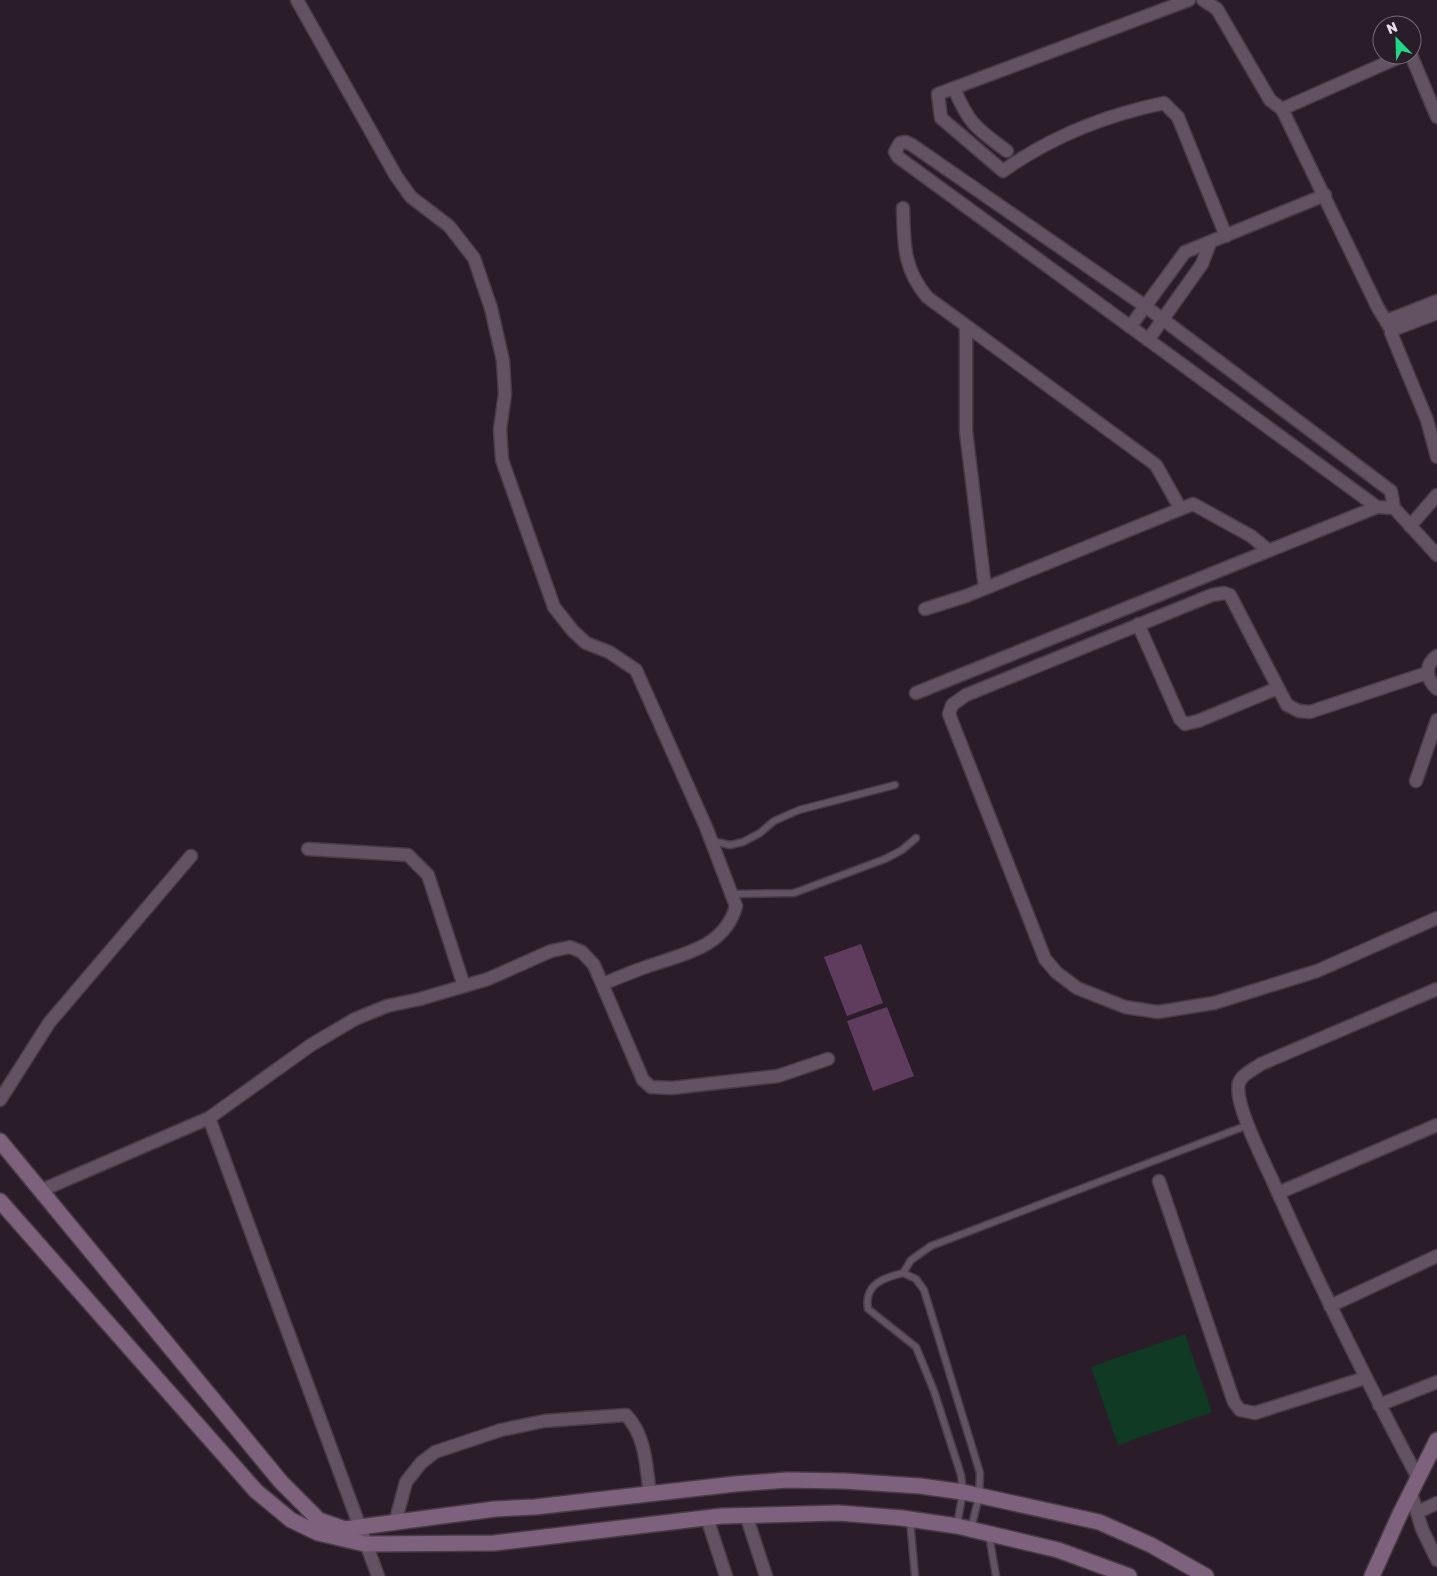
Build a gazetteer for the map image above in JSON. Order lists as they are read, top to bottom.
{
  "north": "top left"
}
